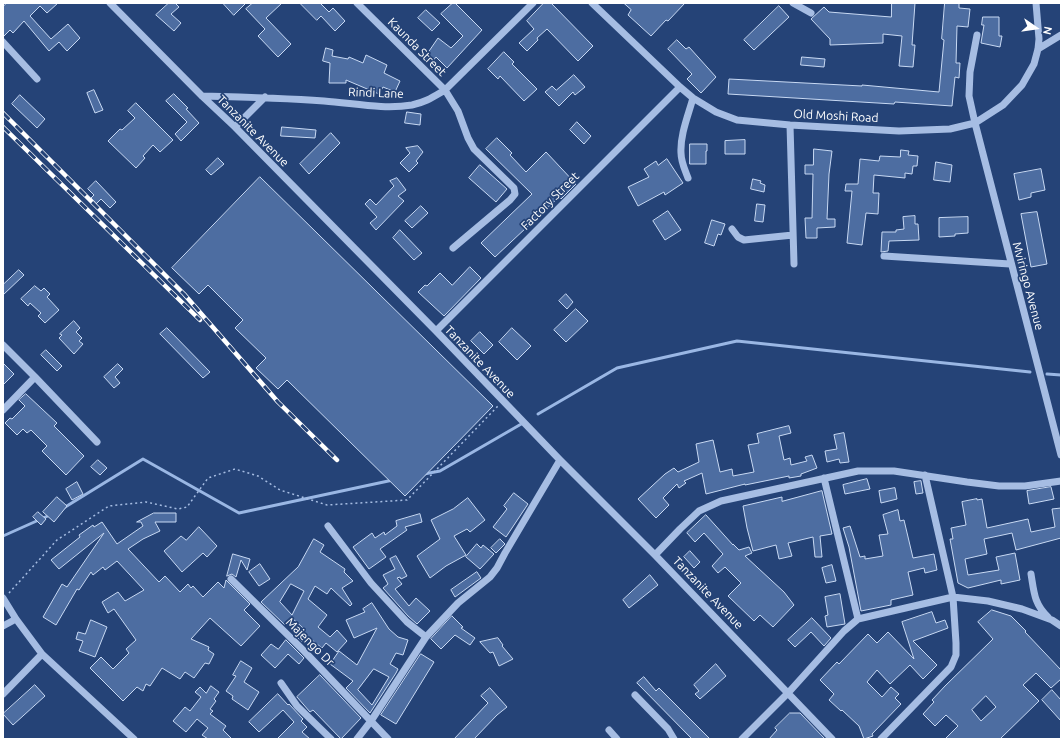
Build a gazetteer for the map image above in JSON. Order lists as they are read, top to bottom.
{
  "streets": {
    "street": [
      "Kaunda Street",
      "Rindi Lane",
      "Old Moshi Road",
      "Tanzanite Avenue",
      "Factory Street",
      "Mviringo Avenue",
      "Majengo Dr"
    ]
  },
  "crossings": [
    ["Kaunda Street", "Rindi Lane"],
    ["Rindi Lane", "Tanzanite Avenue"],
    ["Old Moshi Road", "Factory Street"],
    ["Old Moshi Road", "Mviringo Avenue"],
    ["Tanzanite Avenue", "Factory Street"]
  ],
  "north": "right"
}
